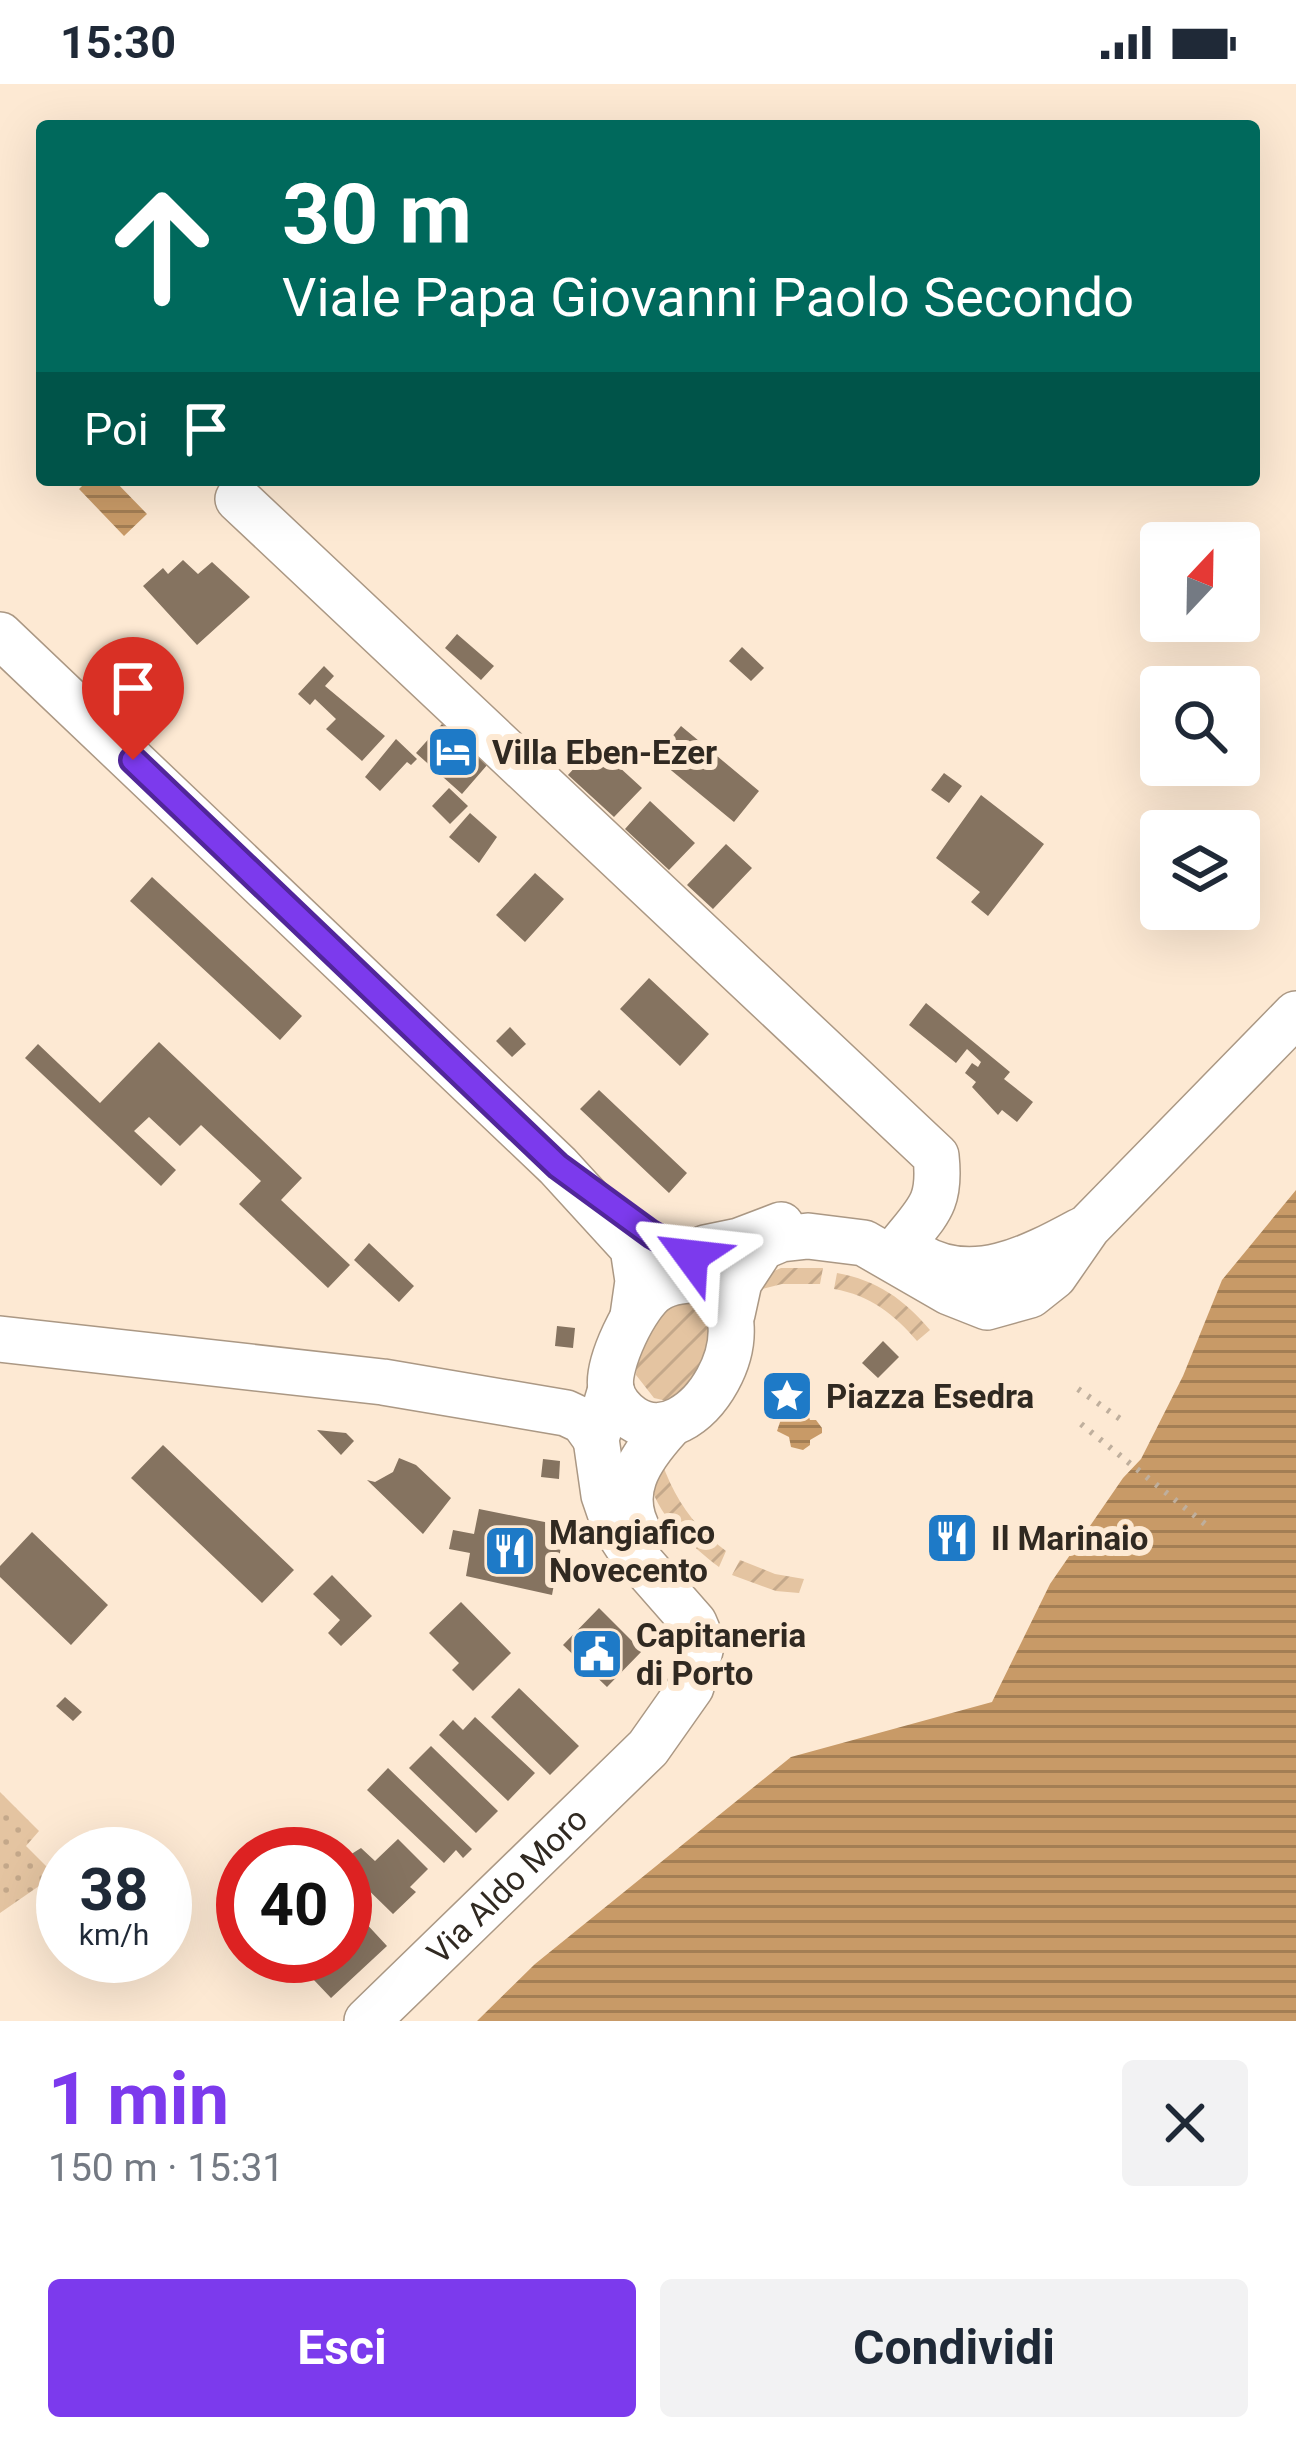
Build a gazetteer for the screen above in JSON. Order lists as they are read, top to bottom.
{
  "streets": {
    "street": ["Via Aldo Moro"]
  },
  "places": {
    "hotel": ["Villa Eben-Ezer"],
    "place": ["Piazza Esedra"],
    "restaurant": ["Il Marinaio", "Mangiafico Novecento"],
    "public building": ["Capitaneria di Porto"]
  },
  "north": "top",
  "page": {
    "status": "15:30",
    "turn": ["30 m", "Viale Papa Giovanni Paolo Secondo"],
    "then": "Poi",
    "speed": "38 km/h",
    "limit": "40",
    "heading": ["1 min", "150 m · 15:31"],
    "buttons": ["Esci", "Condividi"]
  }
}
